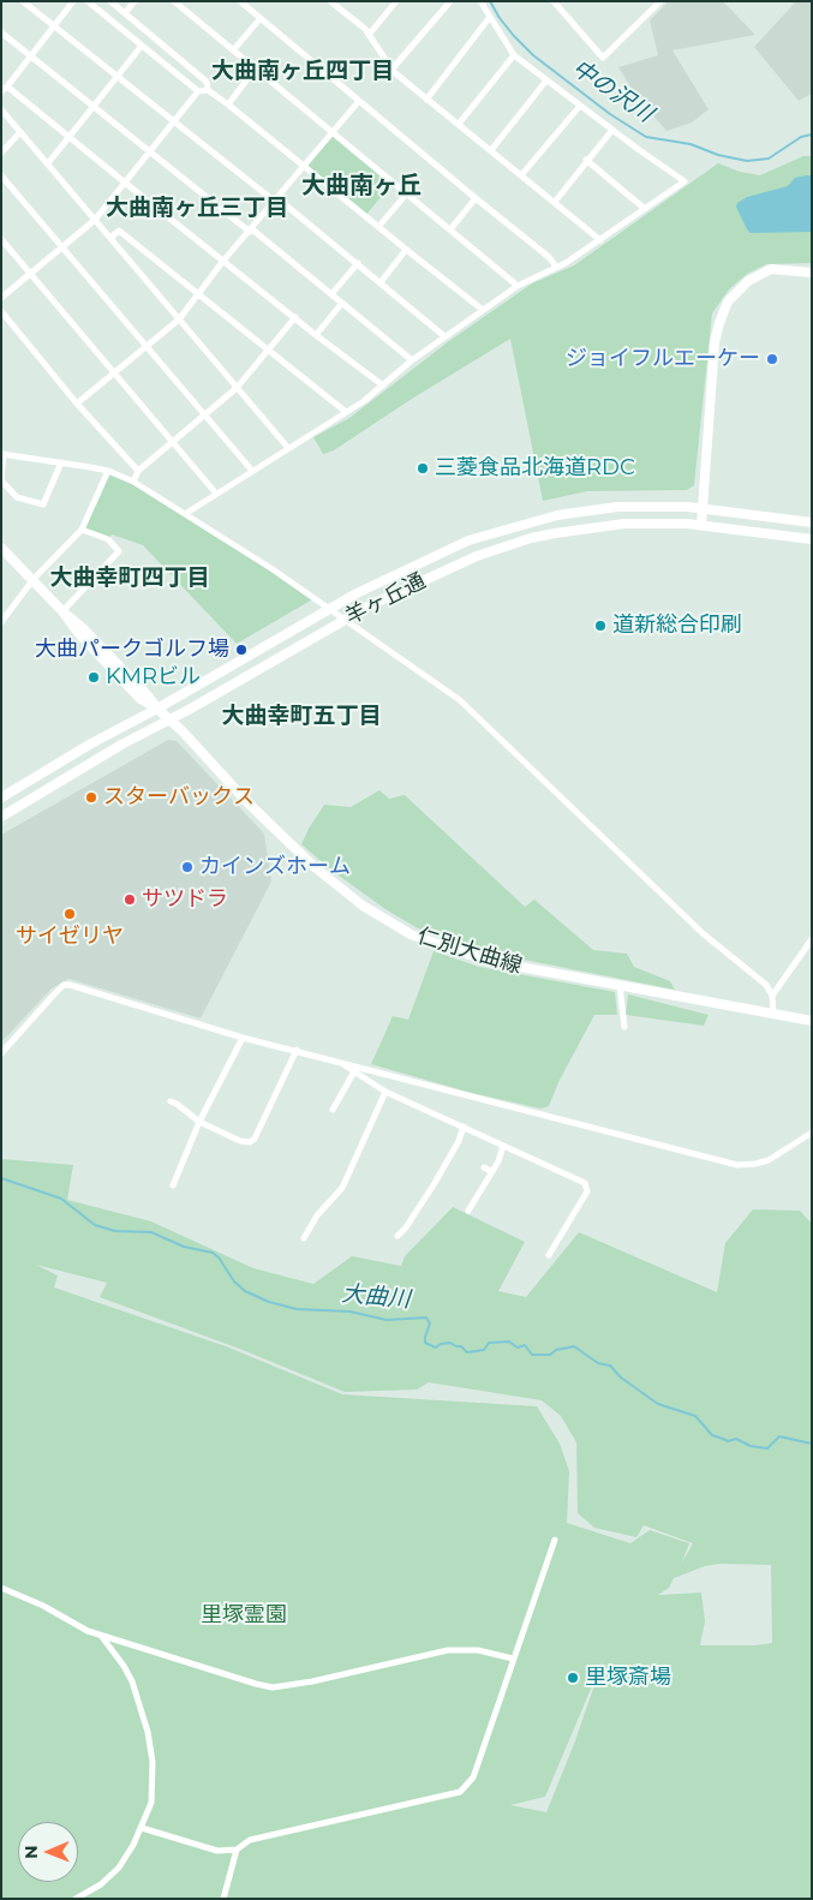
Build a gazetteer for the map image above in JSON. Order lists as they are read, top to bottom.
{
  "streets": {
    "main road": ["羊ヶ丘通", "仁別大曲線"]
  },
  "crossings": [
    ["羊ヶ丘通", "仁別大曲線"]
  ],
  "districts": [
    "大曲南ヶ丘四丁目",
    "大曲南ヶ丘",
    "大曲南ヶ丘三丁目",
    "大曲幸町四丁目",
    "大曲幸町五丁目"
  ],
  "water": ["中の沢川", "大曲川"],
  "parks": ["里塚霊園"],
  "places": [
    "ジョイフルエーケー",
    "三菱食品北海道RDC",
    "道新総合印刷",
    "大曲パークゴルフ場",
    "KMRビル",
    "スターバックス",
    "カインズホーム",
    "サツドラ",
    "サイゼリヤ",
    "里塚斎場"
  ],
  "north": "left"
}
